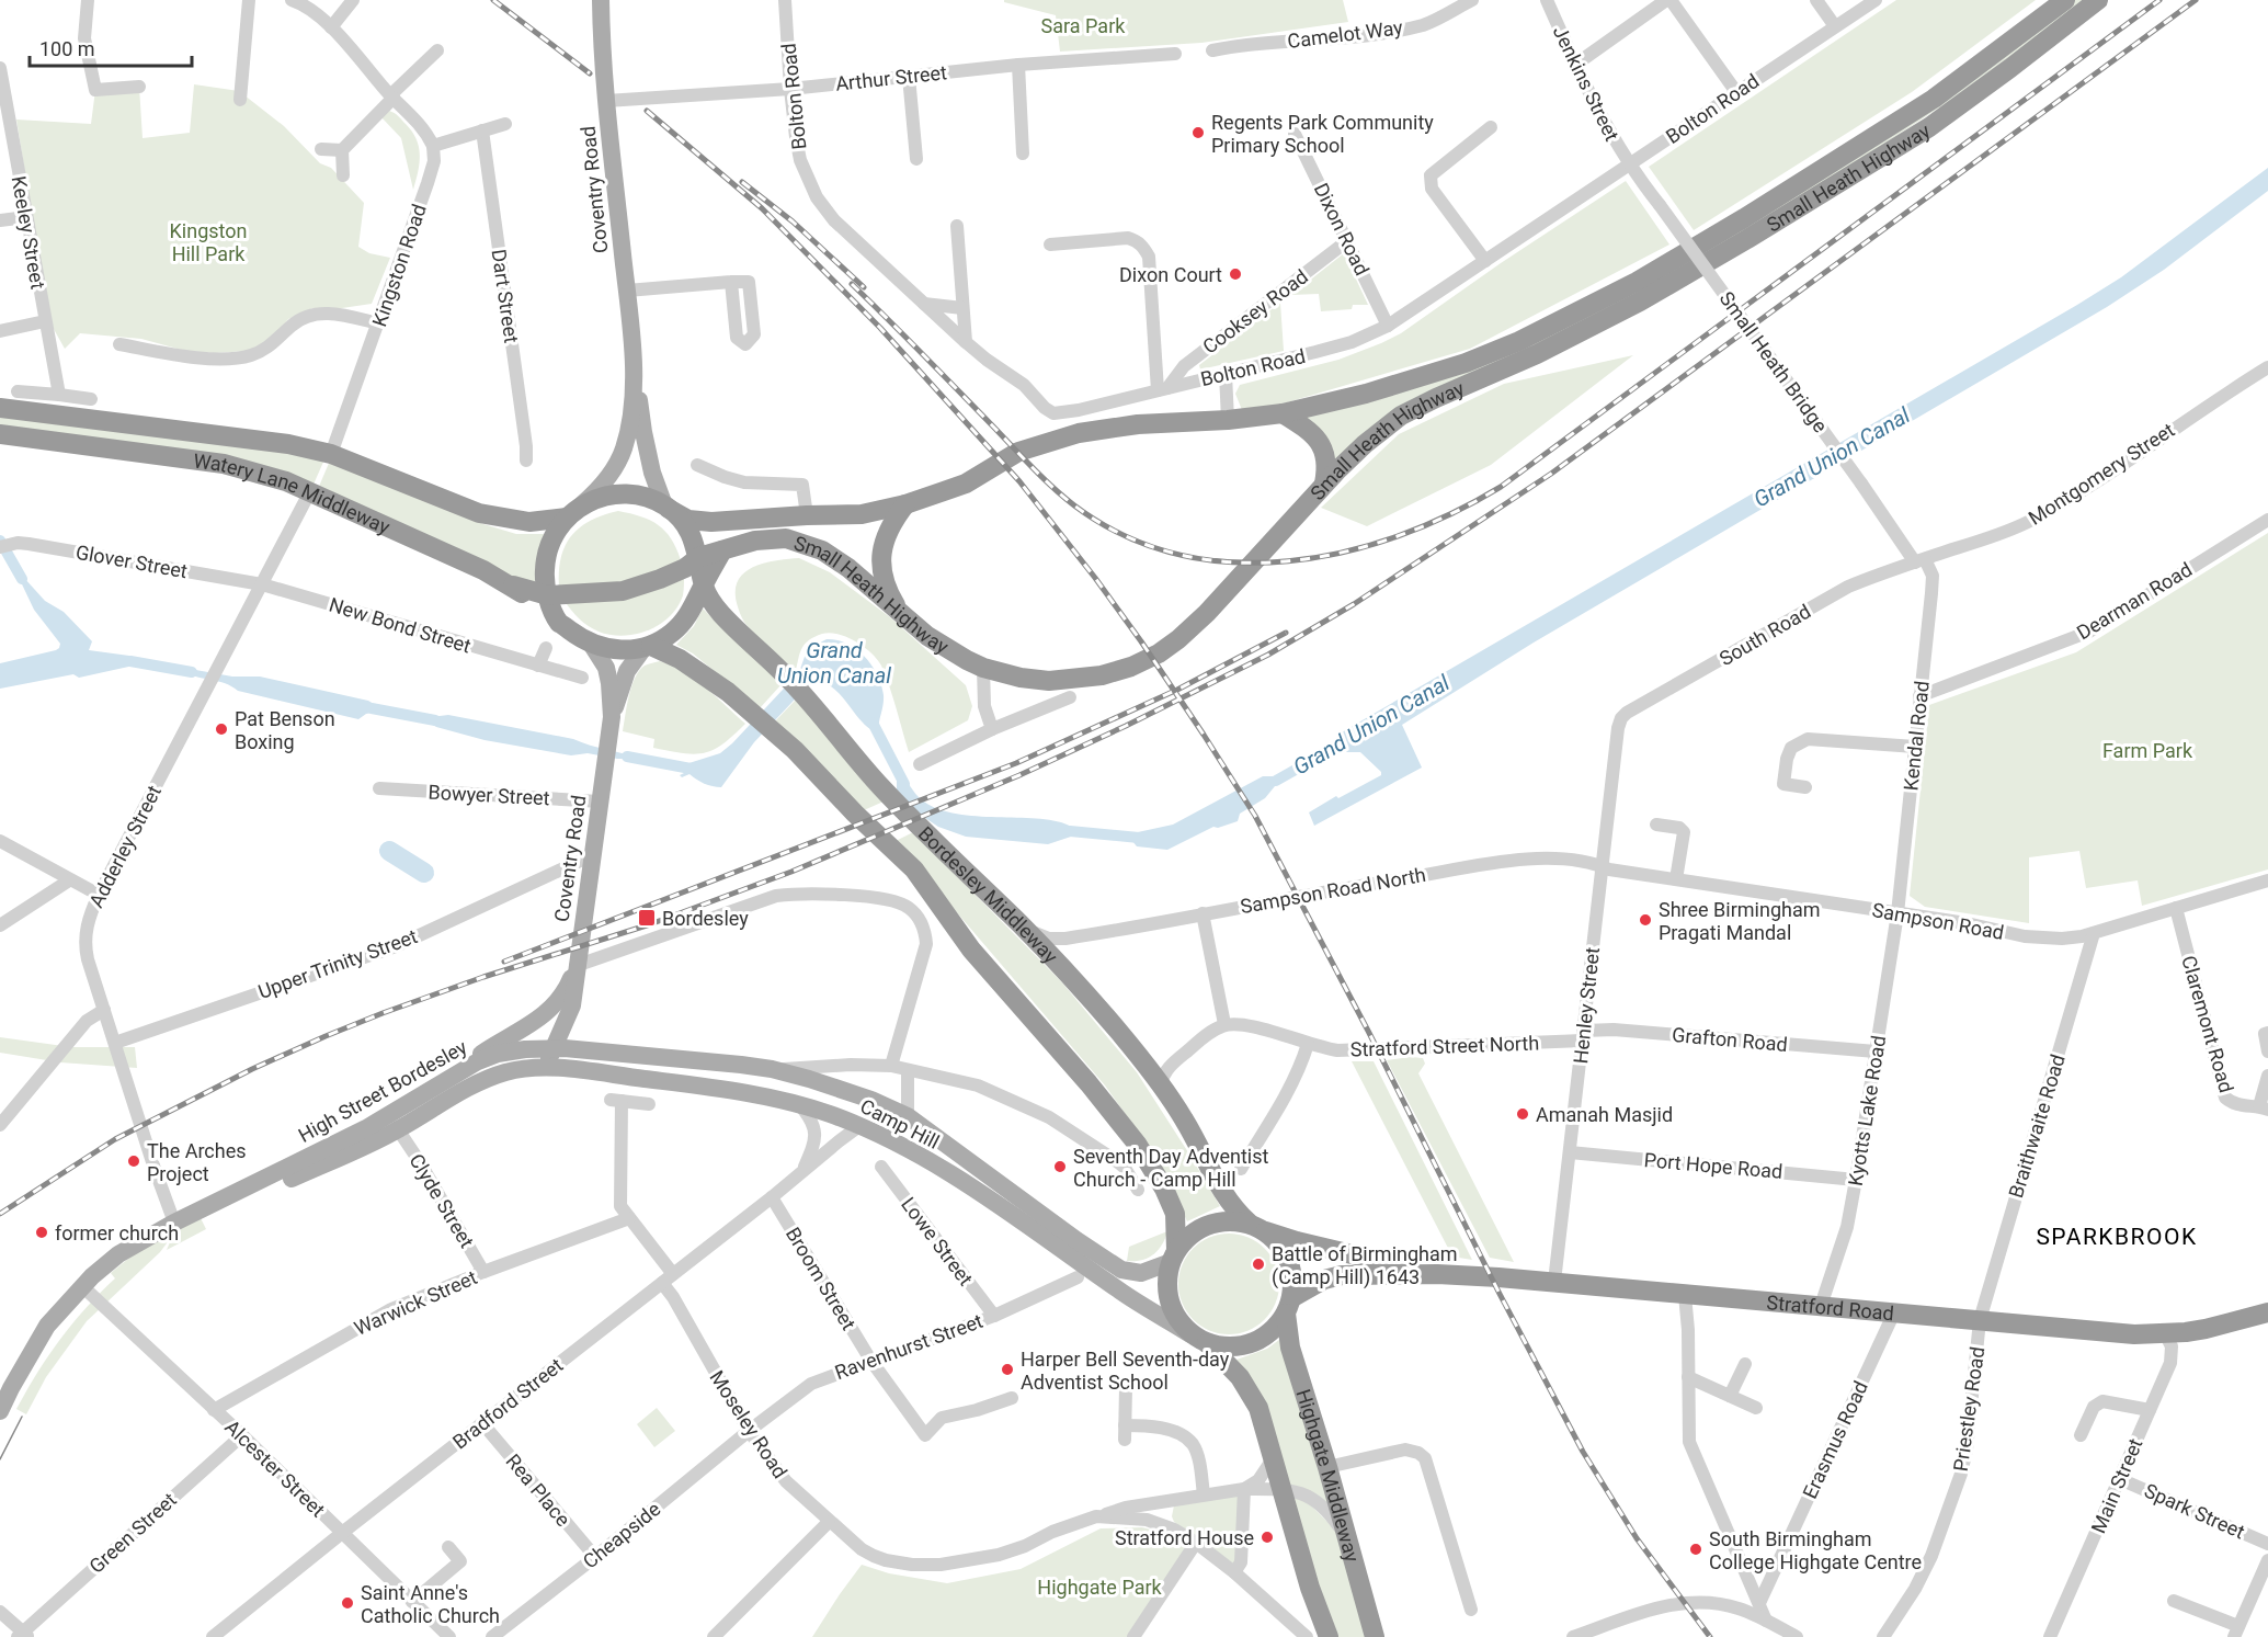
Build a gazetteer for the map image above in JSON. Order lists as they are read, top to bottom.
{
  "streets": {
    "highway": [
      "Small Heath Highway",
      "Watery Lane Middleway",
      "Bordesley Middleway",
      "Stratford Road",
      "Highgate Middleway"
    ],
    "main road": ["Coventry Road", "High Street Bordesley", "Camp Hill"],
    "street": [
      "Camelot Way",
      "Arthur Street",
      "Jenkins Street",
      "Bolton Road",
      "Dixon Road",
      "Keeley Street",
      "Kingston Road",
      "Dart Street",
      "Cooksey Road",
      "Small Heath Bridge",
      "Montgomery Street",
      "Glover Street",
      "Dearman Road",
      "New Bond Street",
      "South Road",
      "Kendal Road",
      "Bowyer Street",
      "Adderley Street",
      "Sampson Road North",
      "Sampson Road",
      "Upper Trinity Street",
      "Henley Street",
      "Claremont Road",
      "Grafton Road",
      "Stratford Street North",
      "Kyotts Lake Road",
      "Braithwaite Road",
      "Port Hope Road",
      "Clyde Street",
      "Lowe Street",
      "Broom Street",
      "Warwick Street",
      "Ravenhurst Street",
      "Bradford Street",
      "Priestley Road",
      "Moseley Road",
      "Erasmus Road",
      "Alcester Street",
      "Main Street",
      "Rea Place",
      "Spark Street",
      "Green Street",
      "Cheapside"
    ]
  },
  "crossings": [
    ["Arthur Street", "Bolton Road"],
    ["Arthur Street", "Coventry Road"],
    ["Jenkins Street", "Bolton Road"],
    ["Jenkins Street", "Small Heath Bridge"],
    ["Bolton Road", "Dixon Road"],
    ["Bolton Road", "Cooksey Road"],
    ["Bolton Road", "Small Heath Bridge"],
    ["Small Heath Highway", "Coventry Road"],
    ["Small Heath Highway", "Watery Lane Middleway"],
    ["Coventry Road", "Watery Lane Middleway"],
    ["Coventry Road", "Bowyer Street"],
    ["Coventry Road", "Bordesley Middleway"],
    ["Coventry Road", "Upper Trinity Street"],
    ["Coventry Road", "High Street Bordesley"],
    ["Coventry Road", "Camp Hill"],
    ["Dixon Road", "Cooksey Road"],
    ["Kingston Road", "Watery Lane Middleway"],
    ["Small Heath Bridge", "Montgomery Street"],
    ["Small Heath Bridge", "South Road"],
    ["Small Heath Bridge", "Kendal Road"],
    ["Montgomery Street", "South Road"],
    ["Montgomery Street", "Kendal Road"],
    ["Watery Lane Middleway", "Adderley Street"],
    ["Glover Street", "New Bond Street"],
    ["Glover Street", "Adderley Street"],
    ["Dearman Road", "Kendal Road"],
    ["New Bond Street", "Adderley Street"],
    ["South Road", "Kendal Road"],
    ["South Road", "Henley Street"],
    ["Kendal Road", "Sampson Road"],
    ["Kendal Road", "Kyotts Lake Road"],
    ["Adderley Street", "Upper Trinity Street"],
    ["Adderley Street", "High Street Bordesley"],
    ["Sampson Road North", "Bordesley Middleway"],
    ["Sampson Road North", "Sampson Road"],
    ["Sampson Road North", "Henley Street"],
    ["Bordesley Middleway", "Camp Hill"],
    ["Bordesley Middleway", "Stratford Road"],
    ["Bordesley Middleway", "Highgate Middleway"],
    ["Sampson Road", "Henley Street"],
    ["Sampson Road", "Claremont Road"],
    ["Sampson Road", "Kyotts Lake Road"],
    ["Sampson Road", "Braithwaite Road"],
    ["Henley Street", "Grafton Road"],
    ["Henley Street", "Stratford Street North"],
    ["Henley Street", "Port Hope Road"],
    ["Henley Street", "Stratford Road"],
    ["Grafton Road", "Stratford Street North"],
    ["Grafton Road", "Kyotts Lake Road"],
    ["High Street Bordesley", "Camp Hill"],
    ["High Street Bordesley", "Clyde Street"],
    ["High Street Bordesley", "Alcester Street"],
    ["Kyotts Lake Road", "Port Hope Road"],
    ["Kyotts Lake Road", "Stratford Road"],
    ["Camp Hill", "Stratford Road"],
    ["Camp Hill", "Bradford Street"],
    ["Camp Hill", "Highgate Middleway"],
    ["Braithwaite Road", "Stratford Road"],
    ["Braithwaite Road", "Priestley Road"],
    ["Clyde Street", "Warwick Street"],
    ["Lowe Street", "Ravenhurst Street"],
    ["Broom Street", "Ravenhurst Street"],
    ["Broom Street", "Bradford Street"],
    ["Warwick Street", "Moseley Road"],
    ["Warwick Street", "Alcester Street"],
    ["Stratford Road", "Priestley Road"],
    ["Stratford Road", "Erasmus Road"],
    ["Stratford Road", "Highgate Middleway"],
    ["Stratford Road", "Main Street"],
    ["Ravenhurst Street", "Moseley Road"],
    ["Ravenhurst Street", "Cheapside"],
    ["Bradford Street", "Moseley Road"],
    ["Bradford Street", "Alcester Street"],
    ["Bradford Street", "Rea Place"],
    ["Moseley Road", "Cheapside"],
    ["Alcester Street", "Green Street"],
    ["Main Street", "Spark Street"],
    ["Rea Place", "Cheapside"]
  ],
  "districts": ["SPARKBROOK"],
  "water": ["Grand Union Canal"],
  "parks": [
    "Sara Park",
    "Kingston Hill Park",
    "Farm Park",
    "Highgate Park"
  ],
  "places": {
    "other": [
      "Regents Park Community Primary School",
      "Dixon Court",
      "Pat Benson Boxing",
      "Shree Birmingham Pragati Mandal",
      "Amanah Masjid",
      "The Arches Project",
      "Seventh Day Adventist Church - Camp Hill",
      "former church",
      "Battle of Birmingham (Camp Hill) 1643",
      "Harper Bell Seventh-day Adventist School",
      "Stratford House",
      "South Birmingham College Highgate Centre",
      "Saint Anne's Catholic Church"
    ],
    "transit": ["Bordesley"]
  },
  "scale_bar": "100 m"
}
